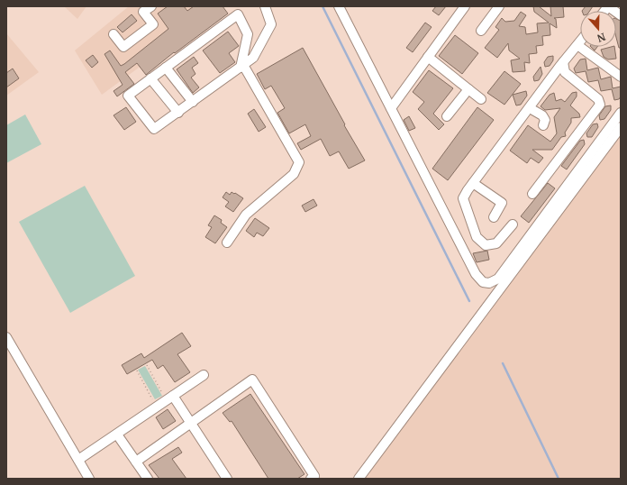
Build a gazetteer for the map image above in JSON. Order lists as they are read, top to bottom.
{
  "north": "bottom"
}
